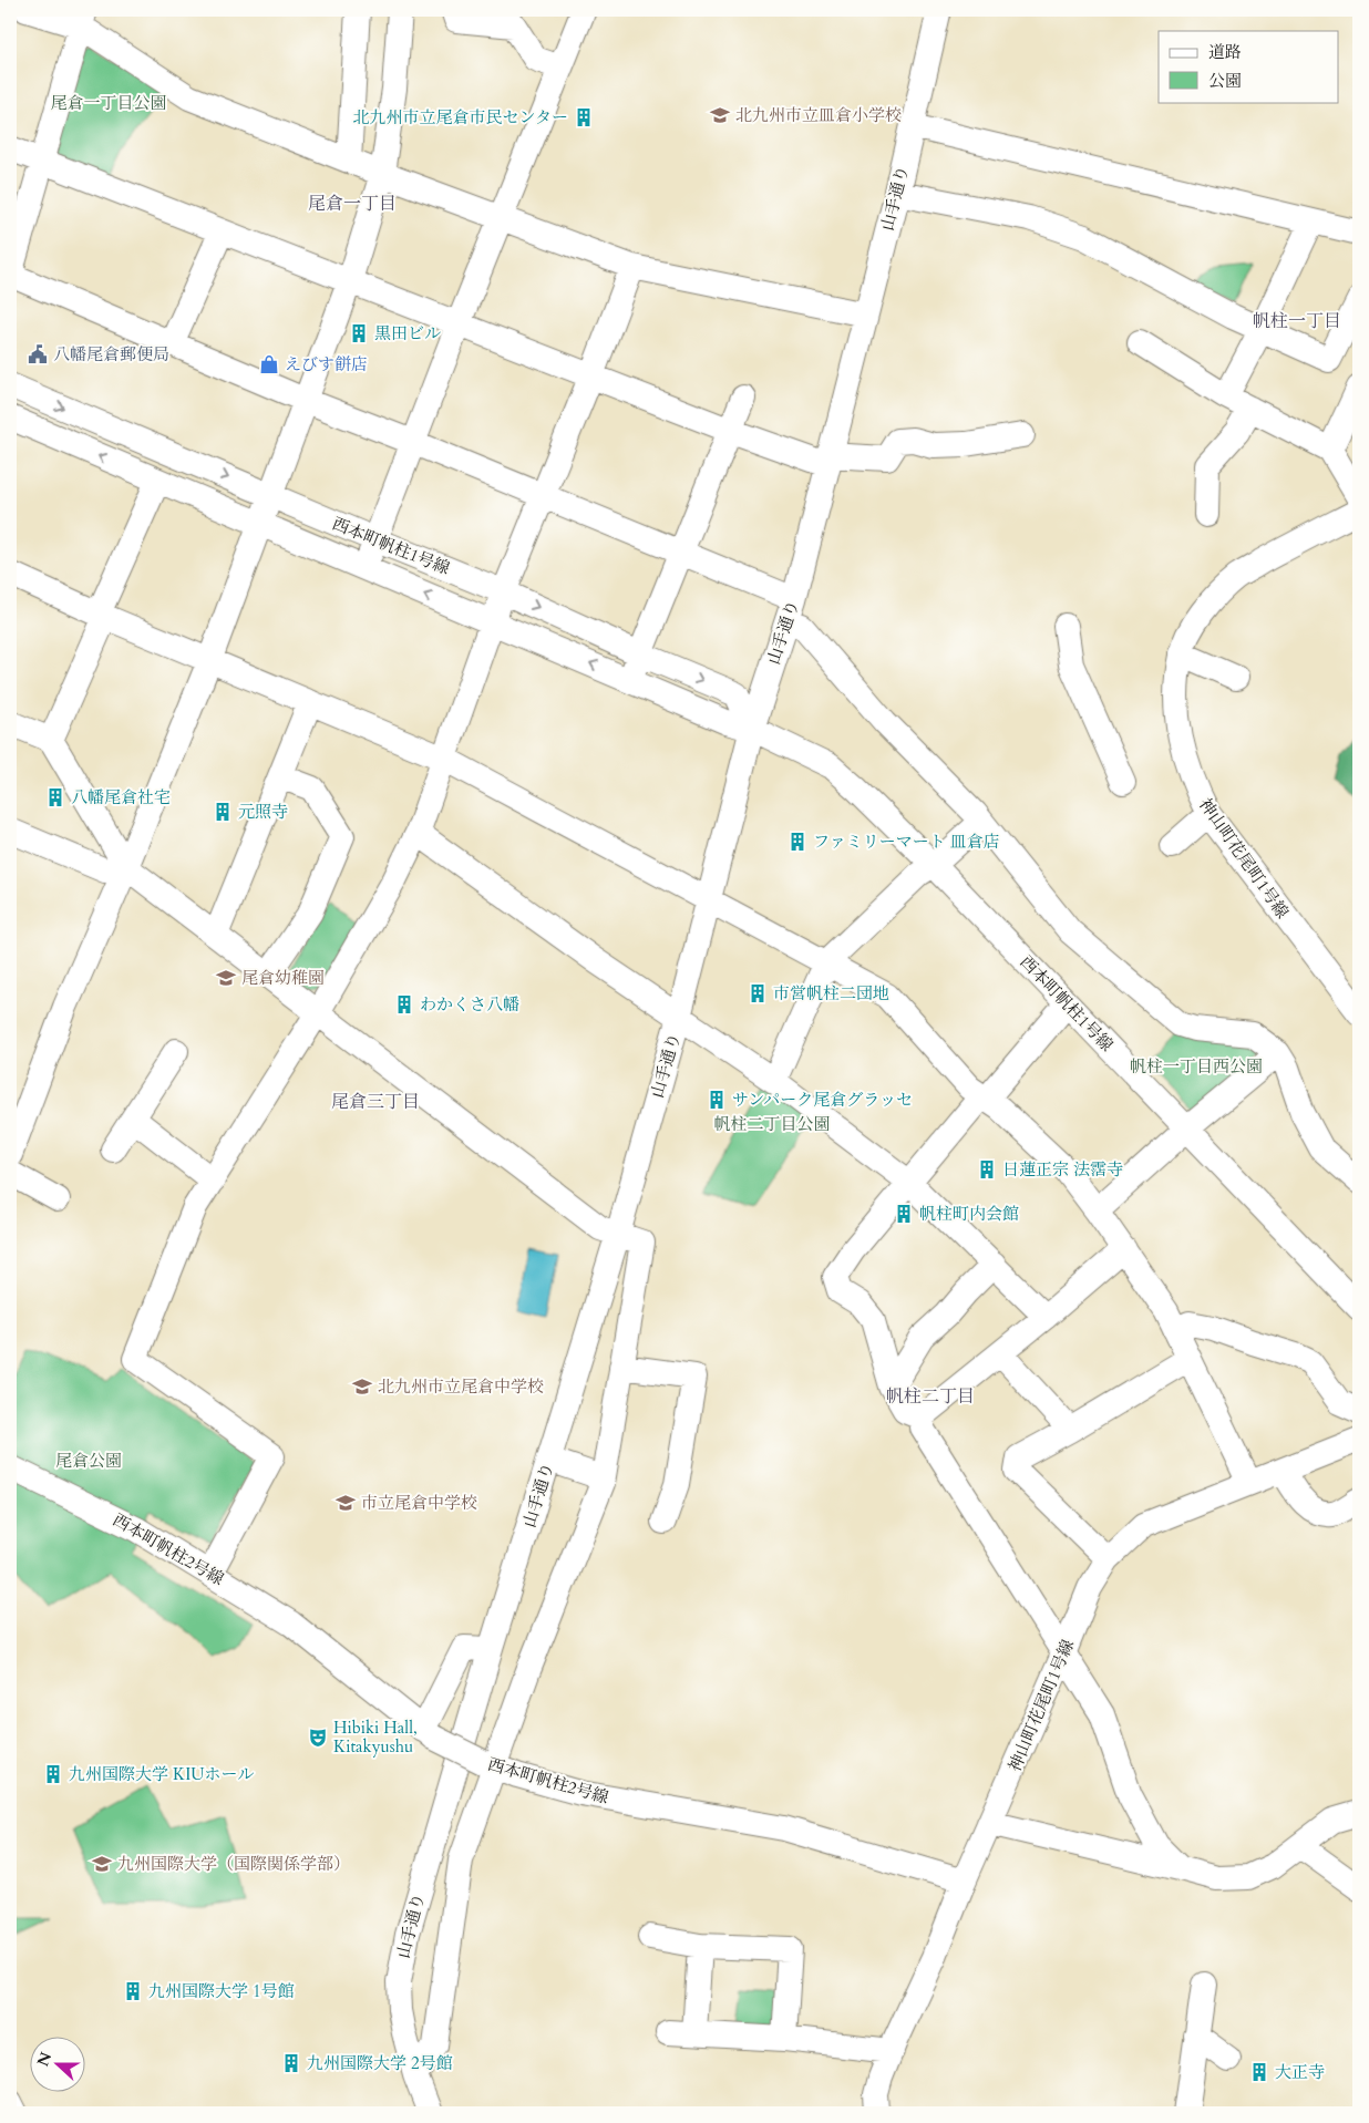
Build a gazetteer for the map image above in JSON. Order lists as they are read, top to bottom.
{
  "streets": {
    "street": [
      "山手通り",
      "西本町帆柱1号線",
      "神山町花尾町1号線",
      "西本町帆柱2号線"
    ]
  },
  "crossings": [
    ["山手通り", "西本町帆柱1号線"],
    ["神山町花尾町1号線", "西本町帆柱2号線"]
  ],
  "districts": [
    "尾倉一丁目",
    "帆柱一丁目",
    "尾倉三丁目",
    "帆柱二丁目"
  ],
  "parks": [
    "尾倉一丁目公園",
    "帆柱一丁目西公園",
    "帆柱二丁目公園",
    "尾倉公園"
  ],
  "places": {
    "school or university": [
      "北九州市立皿倉小学校",
      "尾倉幼稚園",
      "北九州市立尾倉中学校",
      "市立尾倉中学校",
      "九州国際大学（国際関係学部）"
    ],
    "building": [
      "北九州市立尾倉市民センター",
      "黒田ビル",
      "八幡尾倉社宅",
      "元照寺",
      "ファミリーマート 皿倉店",
      "市営帆柱二団地",
      "わかくさ八幡",
      "サンパーク尾倉グラッセ",
      "日蓮正宗 法霑寺",
      "帆柱町内会館",
      "九州国際大学 KIUホール",
      "九州国際大学 1号館",
      "九州国際大学 2号館",
      "大正寺"
    ],
    "public building": ["八幡尾倉郵便局"],
    "shop": ["えびす餅店"],
    "theatre": ["Hibiki Hall, Kitakyushu"]
  },
  "legend": ["道路", "公園"],
  "north": "left"
}
